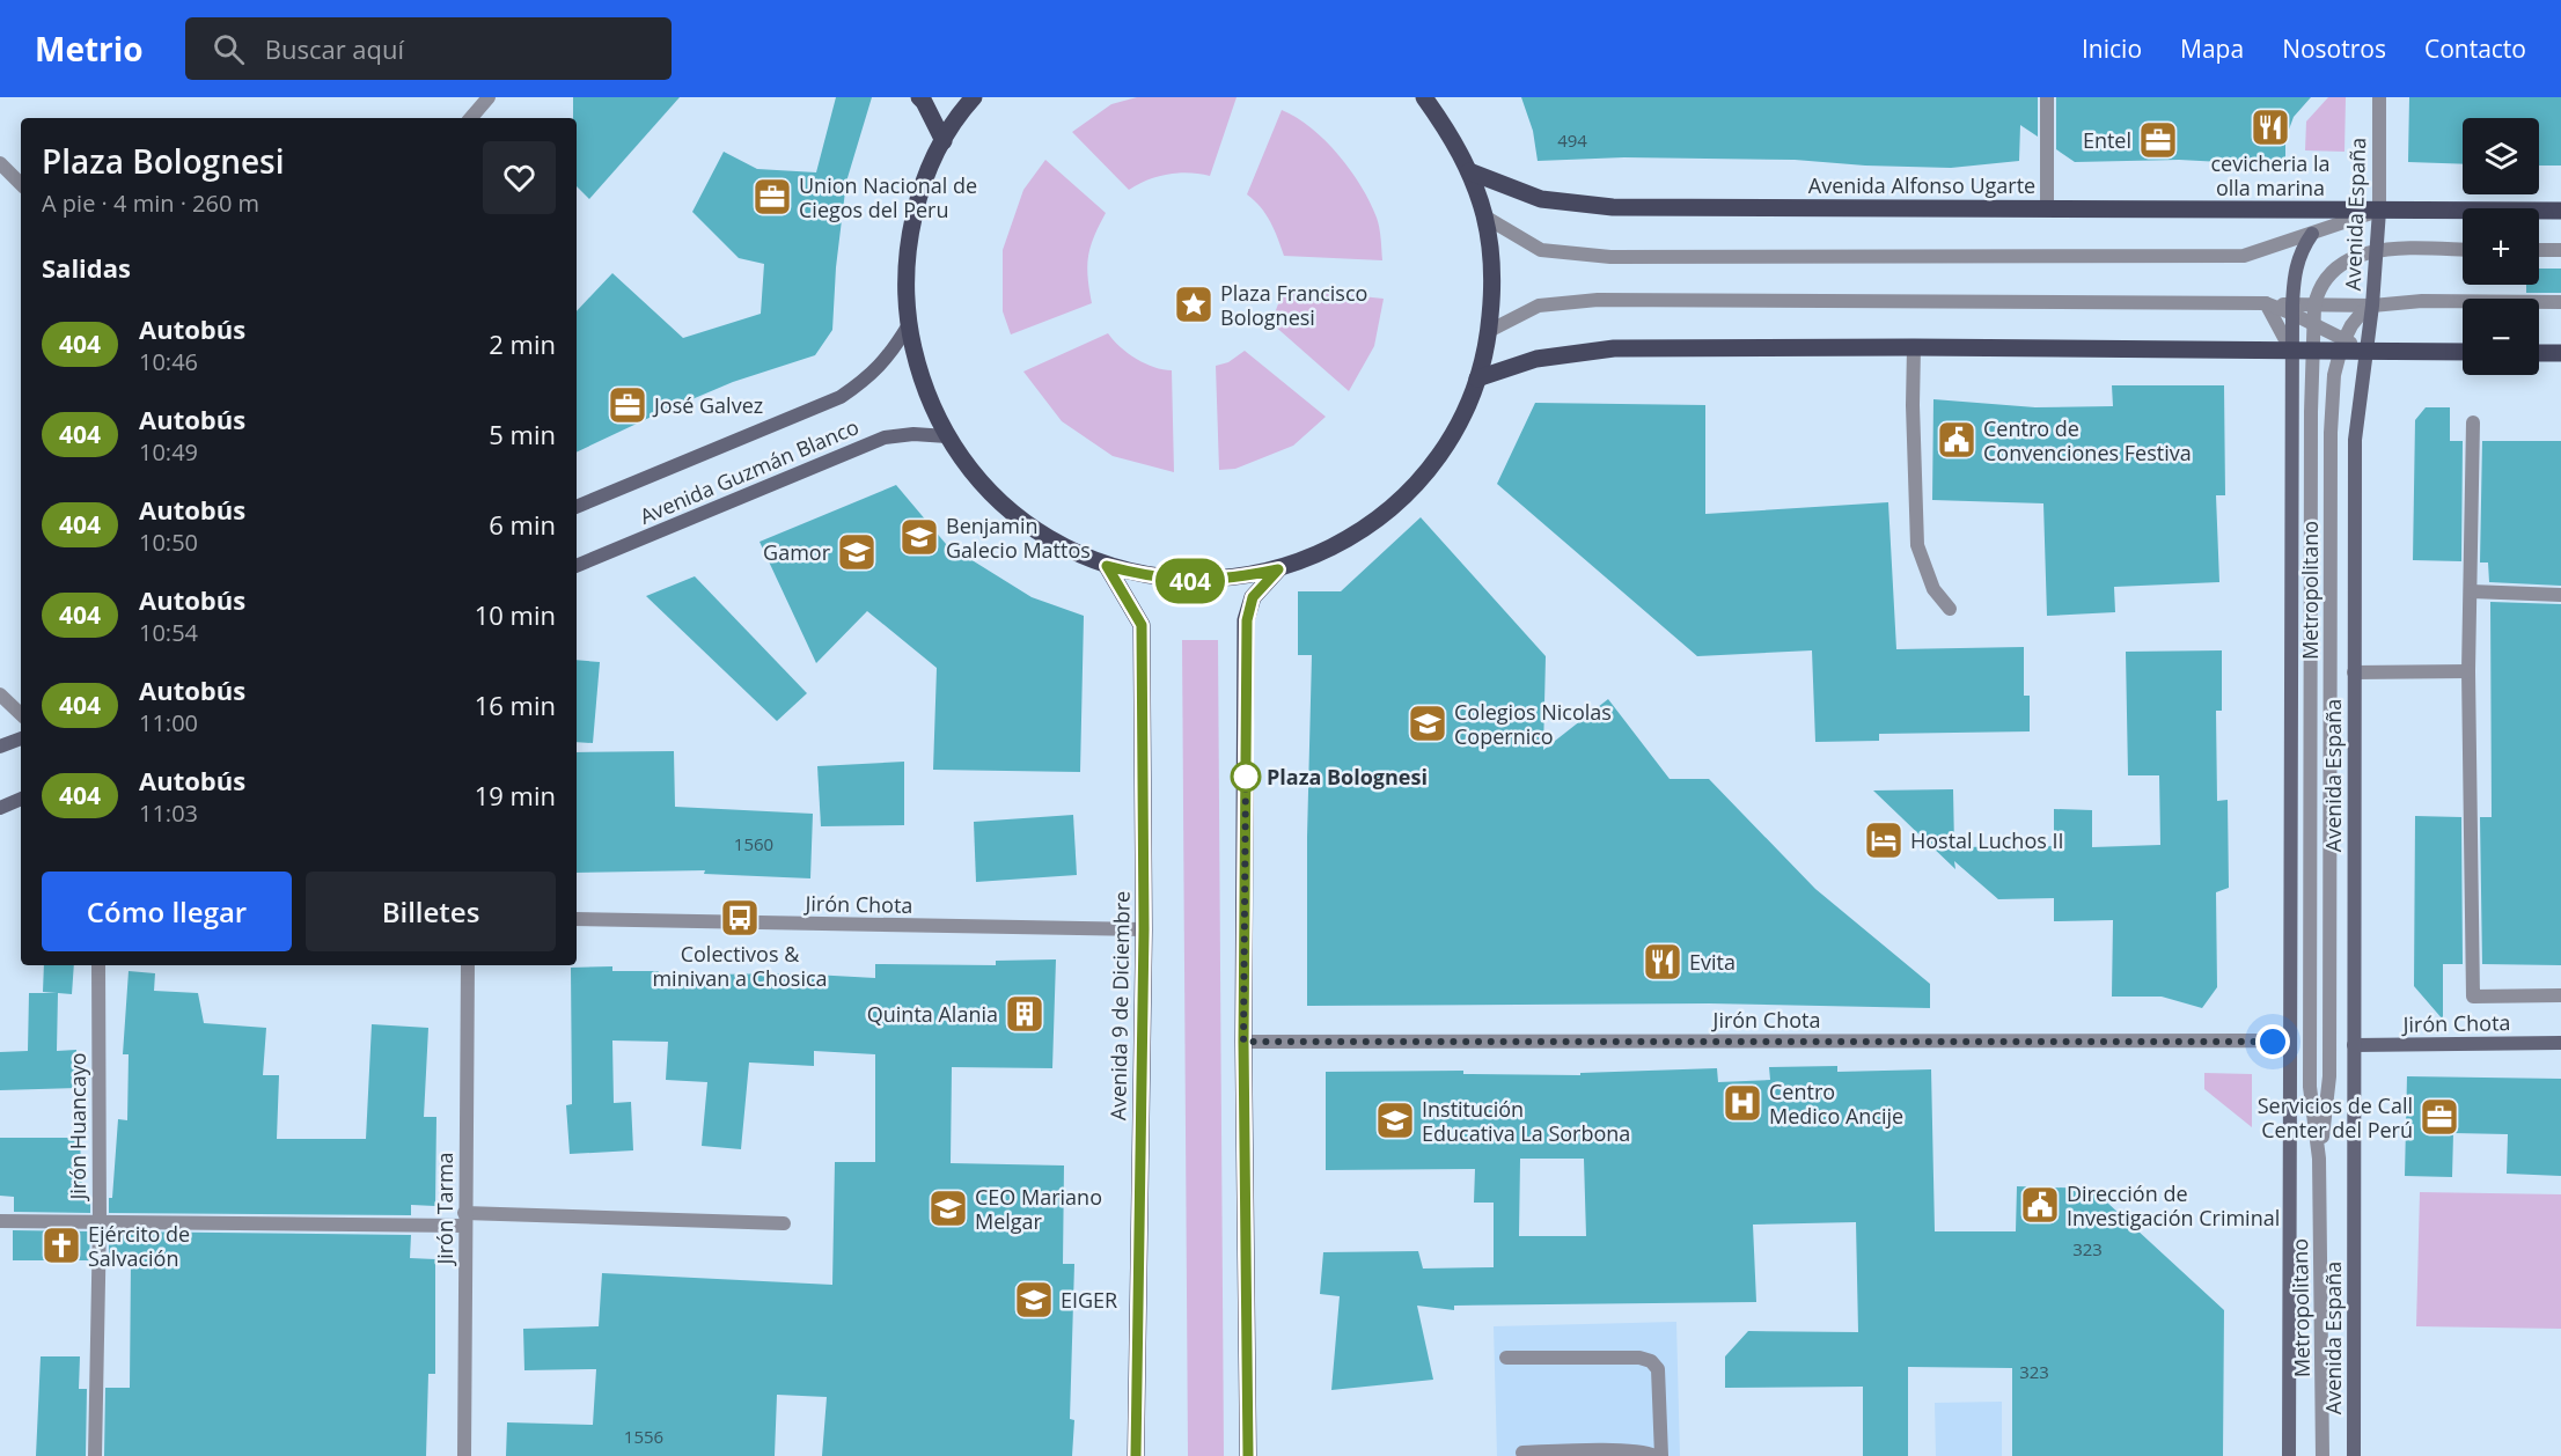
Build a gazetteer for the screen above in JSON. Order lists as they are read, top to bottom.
{
  "streets": {
    "main road": ["Avenida Alfonso Ugarte", "Avenida 9 de Diciembre"],
    "street": [
      "Avenida España",
      "Avenida Guzmán Blanco",
      "Metropolitano",
      "Jirón Chota",
      "Jirón Huancayo",
      "Jirón Tarma"
    ]
  },
  "crossings": [
    ["Avenida Alfonso Ugarte", "Avenida España"],
    ["Avenida España", "Metropolitano"],
    ["Avenida España", "Jirón Chota"],
    ["Jirón Chota", "Avenida 9 de Diciembre"]
  ],
  "places": {
    "restaurant": ["cevicheria la olla marina", "Evita"],
    "office": [
      "Entel",
      "Union Nacional de Ciegos del Peru",
      "José Galvez",
      "Servicios de Call Center del Perú"
    ],
    "place": ["Plaza Francisco Bolognesi"],
    "public building": ["Centro de Convenciones Festiva", "Dirección de Investigación Criminal"],
    "school or university": [
      "Benjamin Galecio Mattos",
      "Gamor",
      "Colegios Nicolas Copernico",
      "Institución Educativa La Sorbona",
      "CEO Mariano Melgar",
      "EIGER"
    ],
    "other": ["Plaza Bolognesi"],
    "hotel": ["Hostal Luchos II"],
    "bus stop": ["Colectivos & minivan a Chosica"],
    "building": ["Quinta Alania"],
    "hospital": ["Centro Medico Ancije"],
    "church": ["Ejército de Salvación"]
  },
  "lines": ["bus line 404"],
  "house_numbers": [
    "494",
    "1560",
    "323",
    "323",
    "1556"
  ],
  "page": {
    "header": "Metrio",
    "search": "Buscar aquí",
    "nav": [
      "Inicio",
      "Mapa",
      "Nosotros",
      "Contacto"
    ],
    "on_map": "404",
    "map_buttons": ["+", "−"],
    "heading": [
      ["Plaza Bolognesi", "A pie · 4 min · 260 m"],
      "Salidas"
    ],
    "list": [
      {
        "mark": "404",
        "name": "Autobús",
        "note": "10:46",
        "value": "2 min"
      },
      {
        "mark": "404",
        "name": "Autobús",
        "note": "10:49",
        "value": "5 min"
      },
      {
        "mark": "404",
        "name": "Autobús",
        "note": "10:50",
        "value": "6 min"
      },
      {
        "mark": "404",
        "name": "Autobús",
        "note": "10:54",
        "value": "10 min"
      },
      {
        "mark": "404",
        "name": "Autobús",
        "note": "11:00",
        "value": "16 min"
      },
      {
        "mark": "404",
        "name": "Autobús",
        "note": "11:03",
        "value": "19 min"
      }
    ],
    "buttons": ["Cómo llegar", "Billetes"]
  }
}
